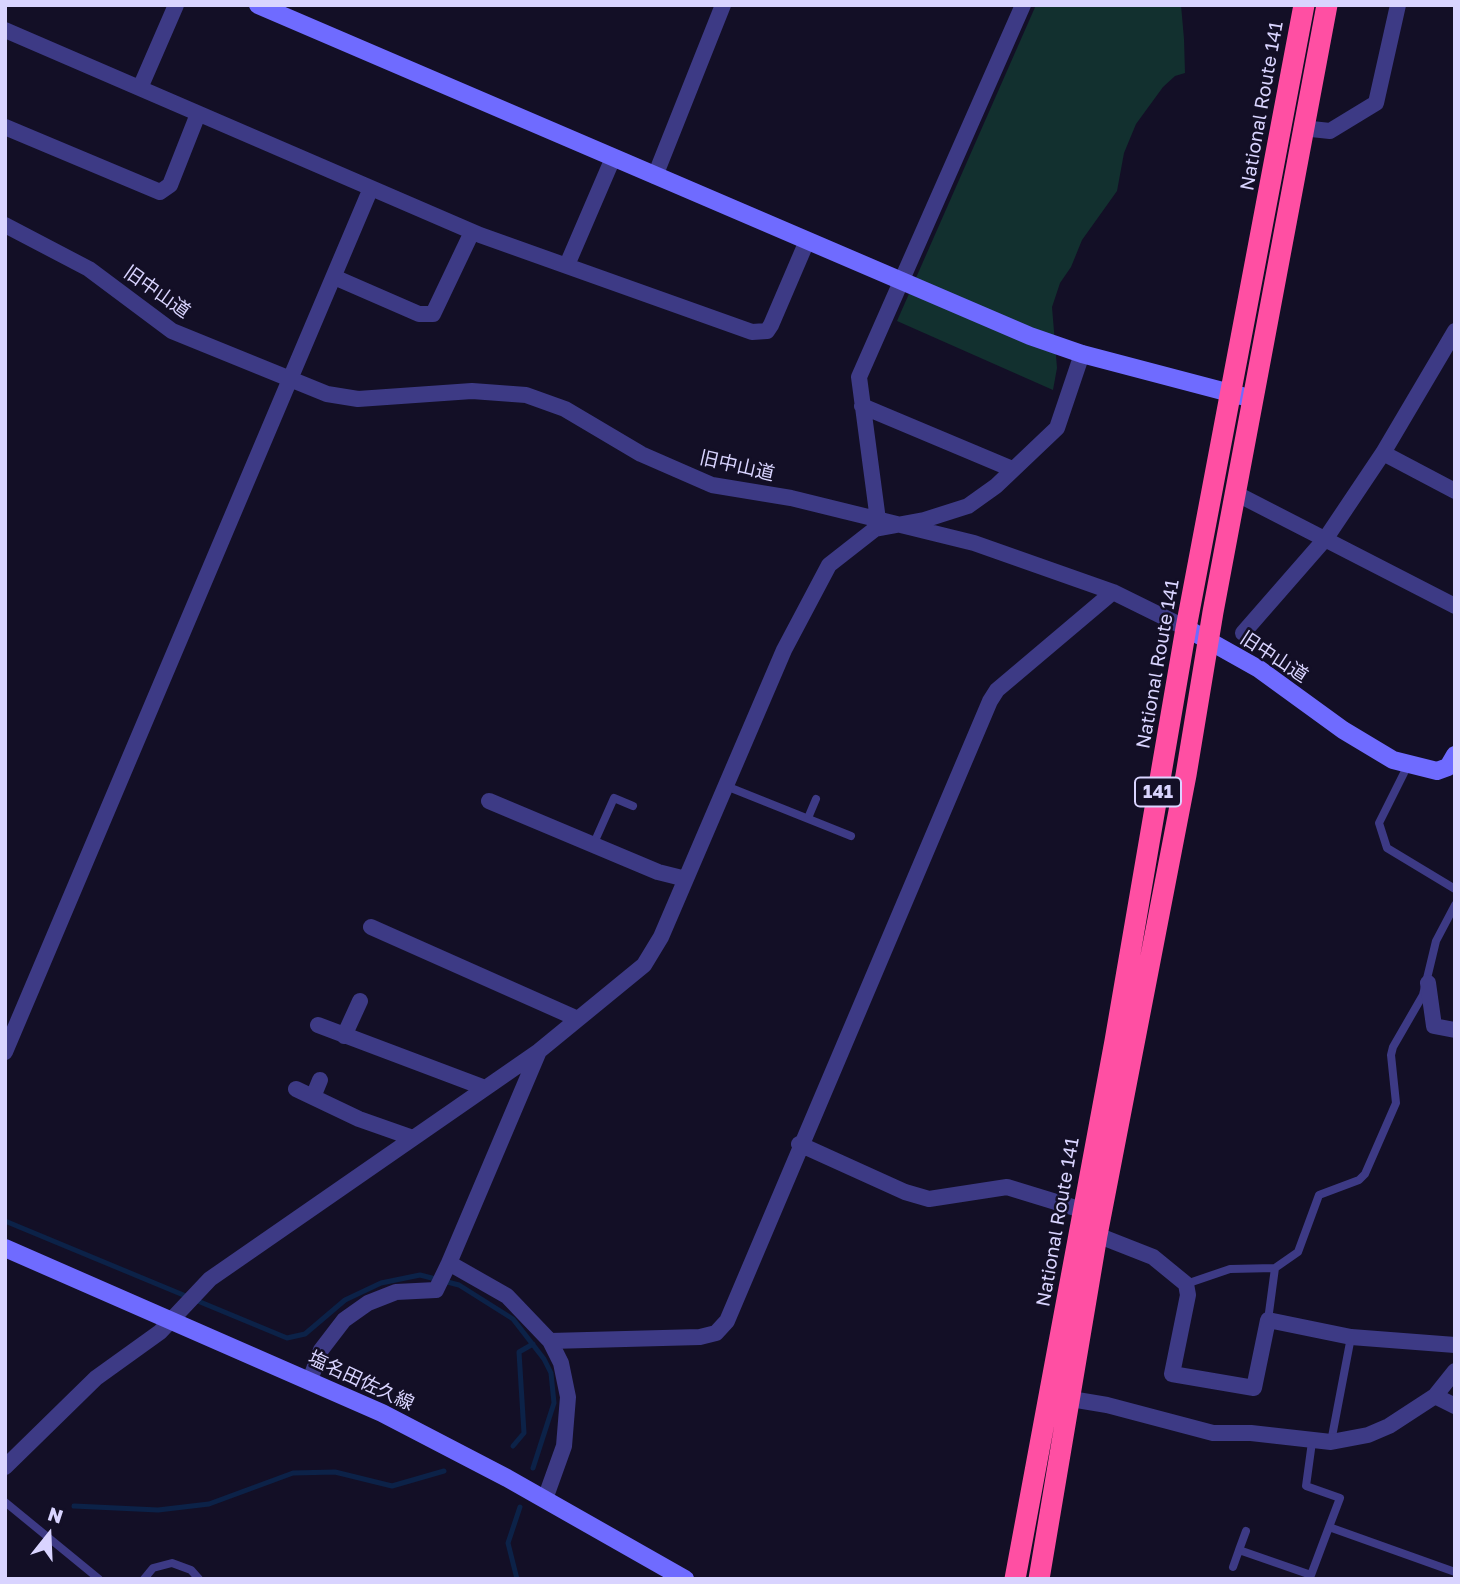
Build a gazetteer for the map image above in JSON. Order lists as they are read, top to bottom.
{
  "streets": {
    "highway": ["National Route 141", "141"],
    "street": ["旧中山道", "塩名田佐久線"]
  },
  "crossings": [
    ["National Route 141", "旧中山道"],
    ["旧中山道", "141"]
  ],
  "north": "top"
}
